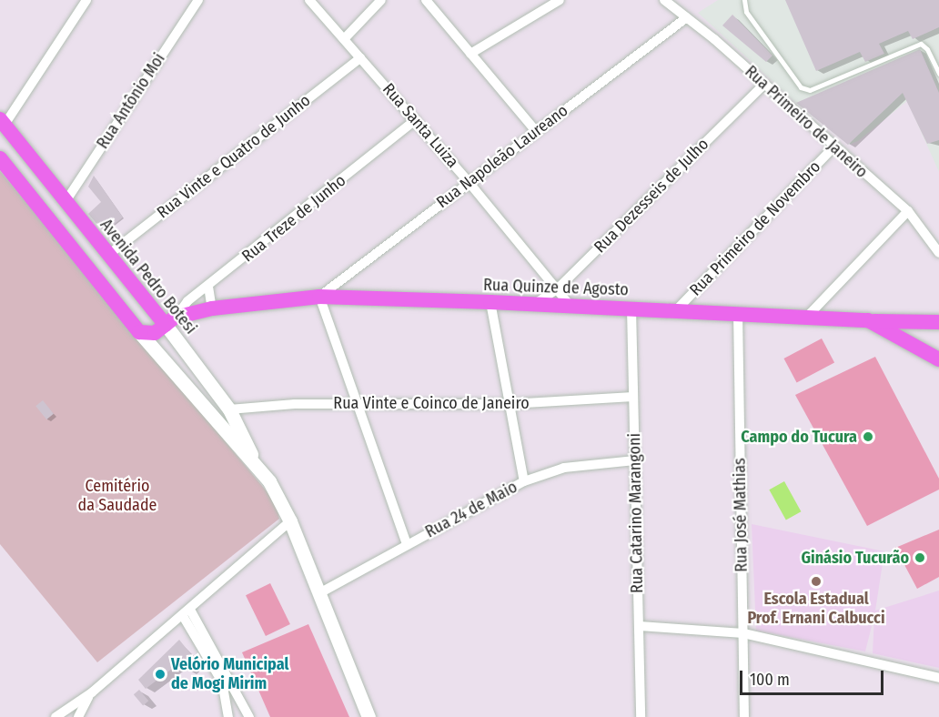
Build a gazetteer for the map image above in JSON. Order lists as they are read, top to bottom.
{
  "streets": {
    "main road": ["Avenida Pedro Botesi", "Rua Quinze de Agosto"],
    "street": [
      "Rua Antônio Moi",
      "Rua Primeiro de Janeiro",
      "Rua Santa Luiza",
      "Rua Vinte e Quatro de Junho",
      "Rua Napoleão Laureano",
      "Rua Dezesseis de Julho",
      "Rua Treze de Junho",
      "Rua Primeiro de Novembro",
      "Rua Vinte e Coinco de Janeiro",
      "Rua 24 de Maio",
      "Rua Catarino Marangoni",
      "Rua José Mathias"
    ]
  },
  "crossings": [
    ["Rua Antônio Moi", "Avenida Pedro Botesi"],
    ["Rua Primeiro de Janeiro", "Rua Napoleão Laureano"],
    ["Rua Primeiro de Janeiro", "Rua Dezesseis de Julho"],
    ["Rua Primeiro de Janeiro", "Rua Primeiro de Novembro"],
    ["Rua Santa Luiza", "Rua Vinte e Quatro de Junho"],
    ["Rua Santa Luiza", "Rua Napoleão Laureano"],
    ["Rua Santa Luiza", "Rua Dezesseis de Julho"],
    ["Rua Santa Luiza", "Rua Treze de Junho"],
    ["Rua Santa Luiza", "Rua Quinze de Agosto"],
    ["Rua Vinte e Quatro de Junho", "Avenida Pedro Botesi"],
    ["Rua Napoleão Laureano", "Rua Quinze de Agosto"],
    ["Rua Dezesseis de Julho", "Rua Quinze de Agosto"],
    ["Rua Treze de Junho", "Avenida Pedro Botesi"],
    ["Rua Treze de Junho", "Rua Quinze de Agosto"],
    ["Rua Primeiro de Novembro", "Rua Quinze de Agosto"],
    ["Avenida Pedro Botesi", "Rua Quinze de Agosto"],
    ["Avenida Pedro Botesi", "Rua Vinte e Coinco de Janeiro"],
    ["Avenida Pedro Botesi", "Rua 24 de Maio"],
    ["Rua Quinze de Agosto", "Rua Catarino Marangoni"],
    ["Rua Quinze de Agosto", "Rua José Mathias"],
    ["Rua Vinte e Coinco de Janeiro", "Rua Catarino Marangoni"],
    ["Rua 24 de Maio", "Rua Catarino Marangoni"]
  ],
  "parks": ["Cemitério da Saudade"],
  "places": [
    "Campo do Tucura",
    "Ginásio Tucurão",
    "Escola Estadual Prof. Ernani Calbucci",
    "Velório Municipal de Mogi Mirim"
  ],
  "scale_bar": "100 m"
}
